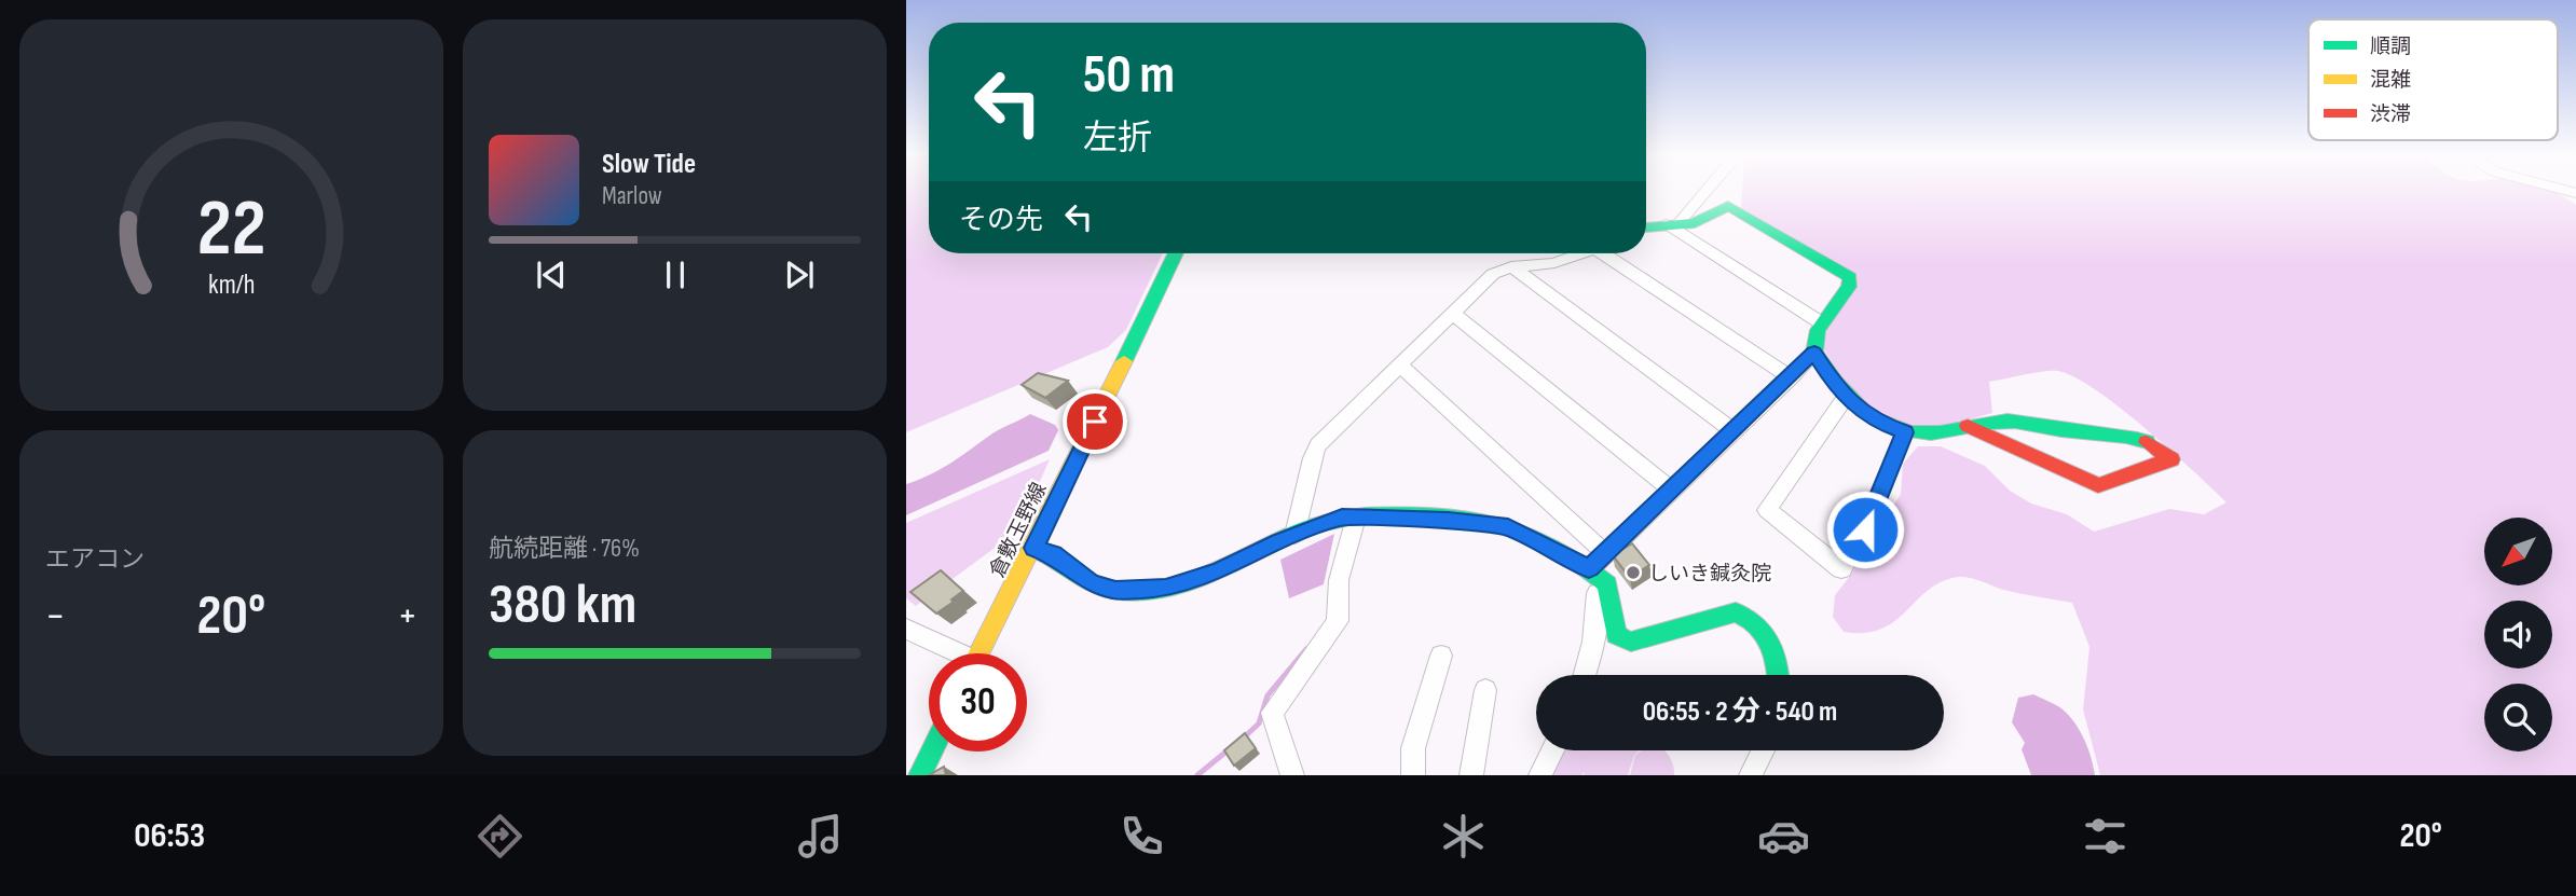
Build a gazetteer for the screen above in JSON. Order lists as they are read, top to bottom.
{
  "streets": {
    "street": ["倉敷玉野線"]
  },
  "places": ["しいき鍼灸院"],
  "legend": ["順調", "混雑", "渋滞"],
  "north": "bottom left",
  "page": {
    "turn": ["50 m", "左折"],
    "song": ["Slow Tide", "Marlow"],
    "then": "その先",
    "tile": [
      "エアコン",
      ["航続距離 · 76%", "380 km"]
    ],
    "heat": ["−", "20°", "+"],
    "limit": "30",
    "trip": "06:55 · 2 分 · 540 m",
    "tabs": ["06:53", "20°"],
    "gauge": ["22", "km/h"]
  }
}
